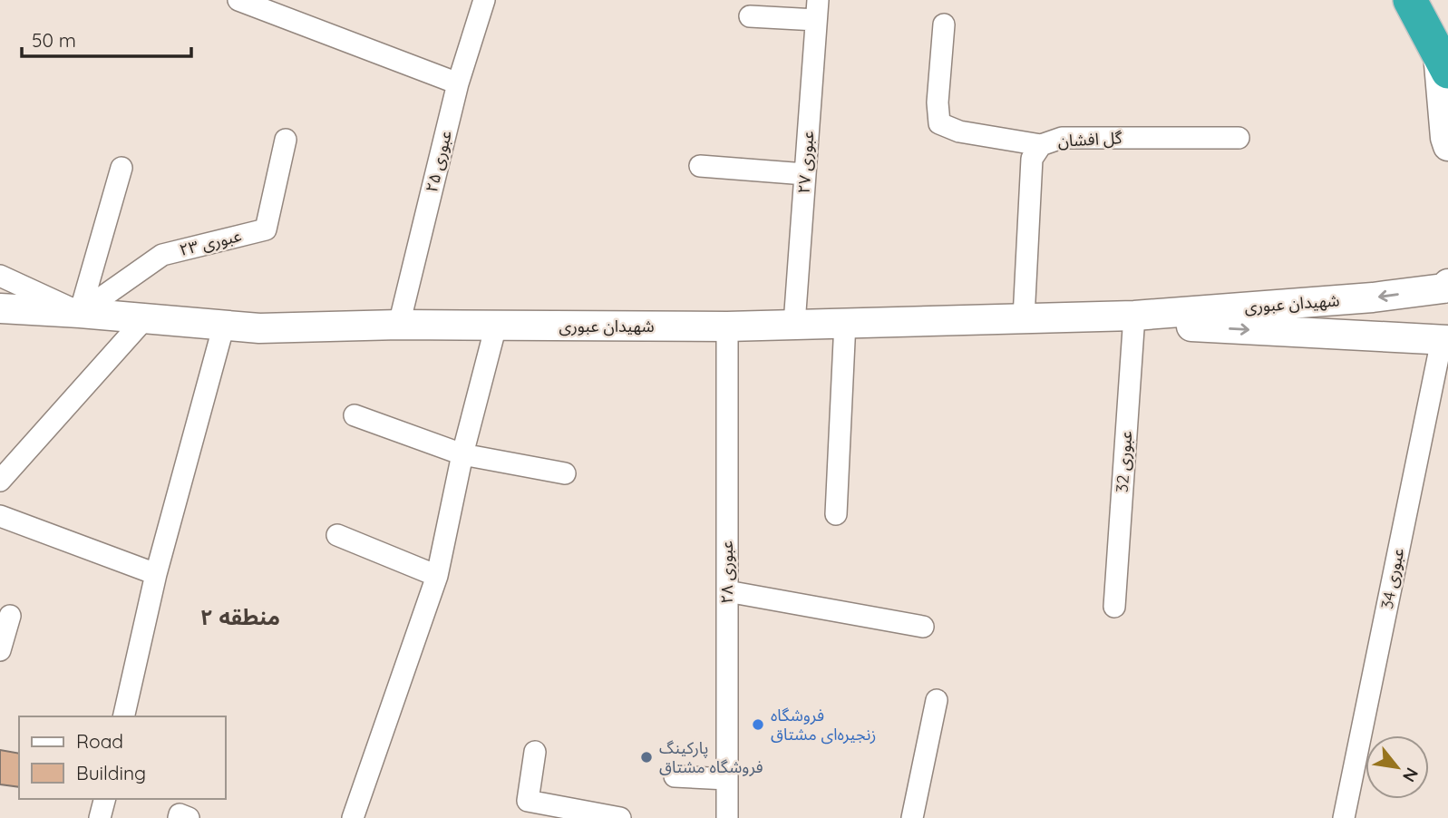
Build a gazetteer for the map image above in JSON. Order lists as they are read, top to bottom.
{
  "streets": {
    "main road": ["شهیدان عبوری"],
    "street": [
      "گل افشان",
      "عبوری ۲۵",
      "عبوری ۲۷",
      "عبوری ۲۳",
      "عبوری 32",
      "عبوری ۲۸",
      "عبوری 34"
    ]
  },
  "crossings": [
    ["گل افشان", "شهیدان عبوری"],
    ["عبوری ۲۵", "شهیدان عبوری"],
    ["عبوری ۲۷", "شهیدان عبوری"],
    ["عبوری ۲۳", "شهیدان عبوری"],
    ["شهیدان عبوری", "عبوری 32"],
    ["شهیدان عبوری", "عبوری ۲۸"],
    ["شهیدان عبوری", "عبوری 34"]
  ],
  "districts": ["منطقه ۲"],
  "places": ["فروشگاه زنجیره‌ای مشتاق", "پارکینگ فروشگاه مشتاق"],
  "legend": ["Road", "Building"],
  "scale_bar": "50 m",
  "north": "bottom right"
}
